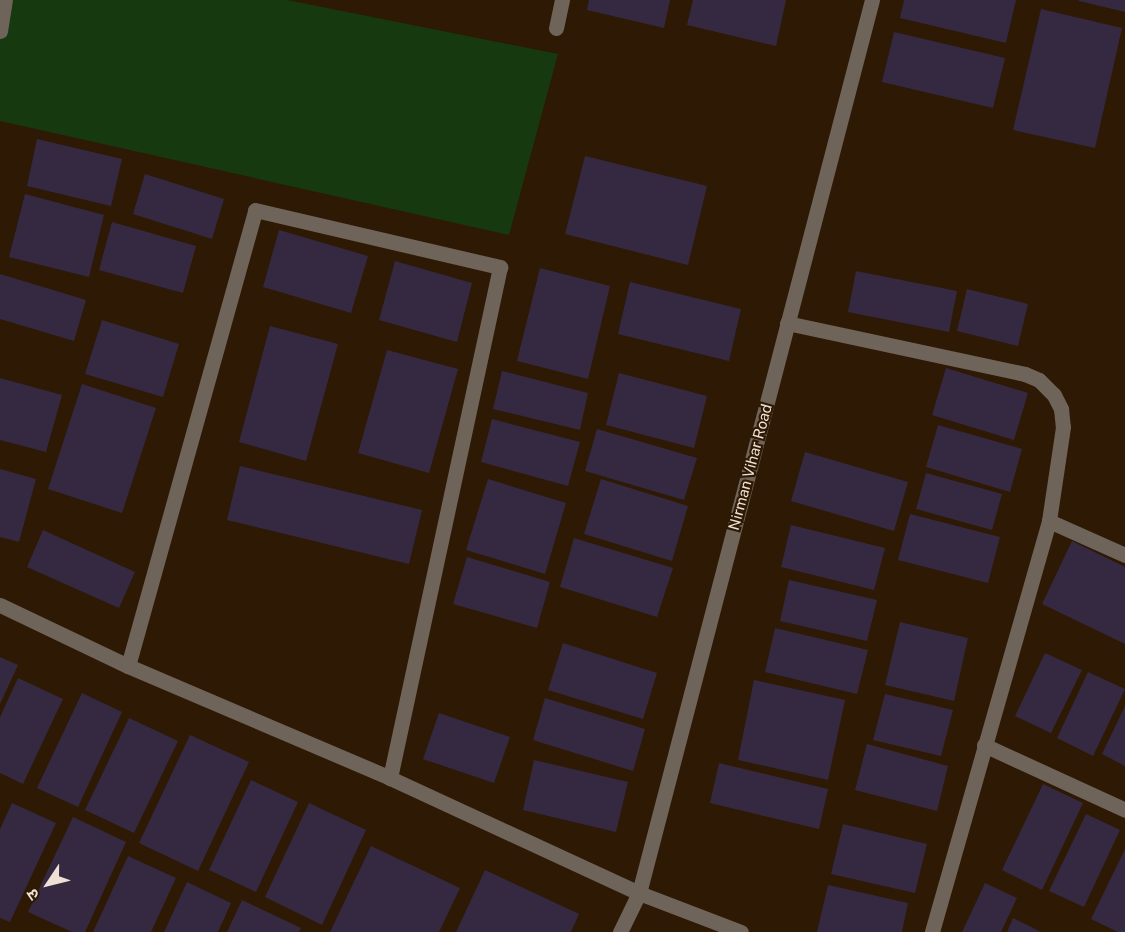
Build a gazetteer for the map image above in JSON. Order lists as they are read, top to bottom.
{
  "streets": {
    "street": ["Nirman Vihar Road"]
  },
  "north": "bottom left"
}
